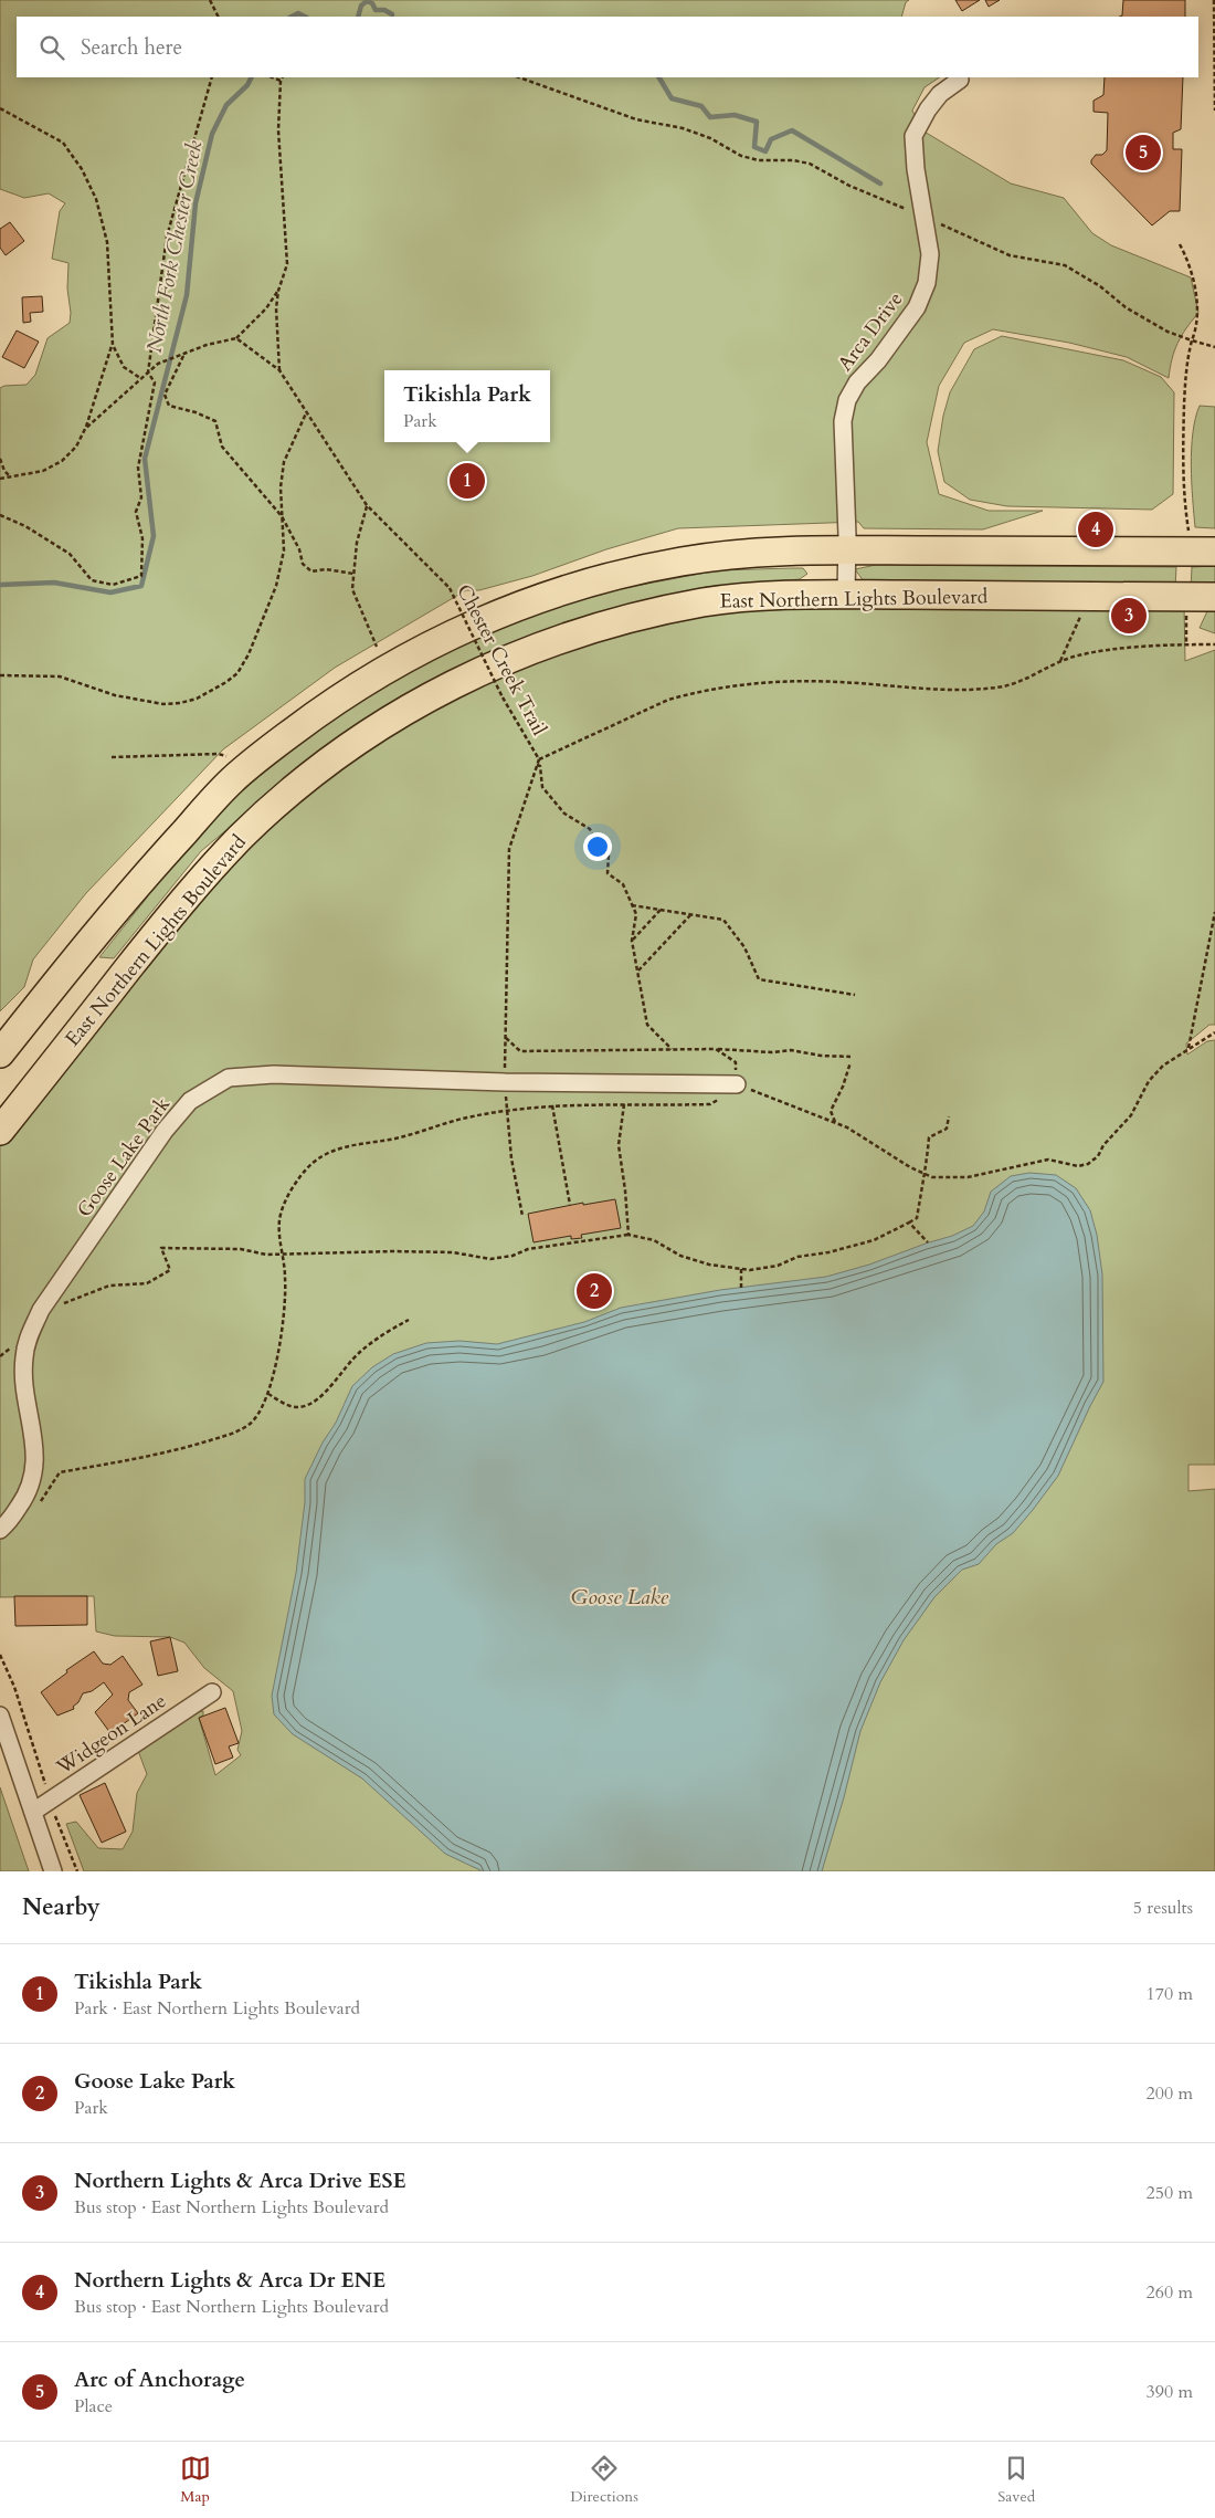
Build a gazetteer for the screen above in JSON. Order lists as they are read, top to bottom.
{
  "streets": {
    "main road": ["East Northern Lights Boulevard"],
    "street": ["Arca Drive", "Goose Lake Park", "Widgeon Lane"],
    "path": ["Chester Creek Trail"]
  },
  "crossings": [
    ["Arca Drive", "East Northern Lights Boulevard"]
  ],
  "water": ["North Fork Chester Creek", "Goose Lake"],
  "page": {
    "search": "Search here",
    "pins": [
      "5",
      "1",
      "4",
      "3",
      "2"
    ],
    "popup": ["Tikishla Park", "Park"],
    "heading": ["Nearby", "5 results"],
    "list": [
      {
        "mark": "1",
        "name": "Tikishla Park",
        "note": "Park · East Northern Lights Boulevard",
        "value": "170 m"
      },
      {
        "mark": "2",
        "name": "Goose Lake Park",
        "note": "Park",
        "value": "200 m"
      },
      {
        "mark": "3",
        "name": "Northern Lights & Arca Drive ESE",
        "note": "Bus stop · East Northern Lights Boulevard",
        "value": "250 m"
      },
      {
        "mark": "4",
        "name": "Northern Lights & Arca Dr ENE",
        "note": "Bus stop · East Northern Lights Boulevard",
        "value": "260 m"
      },
      {
        "mark": "5",
        "name": "Arc of Anchorage",
        "note": "Place",
        "value": "390 m"
      }
    ],
    "nav": ["Map", "Directions", "Saved"]
  }
}
